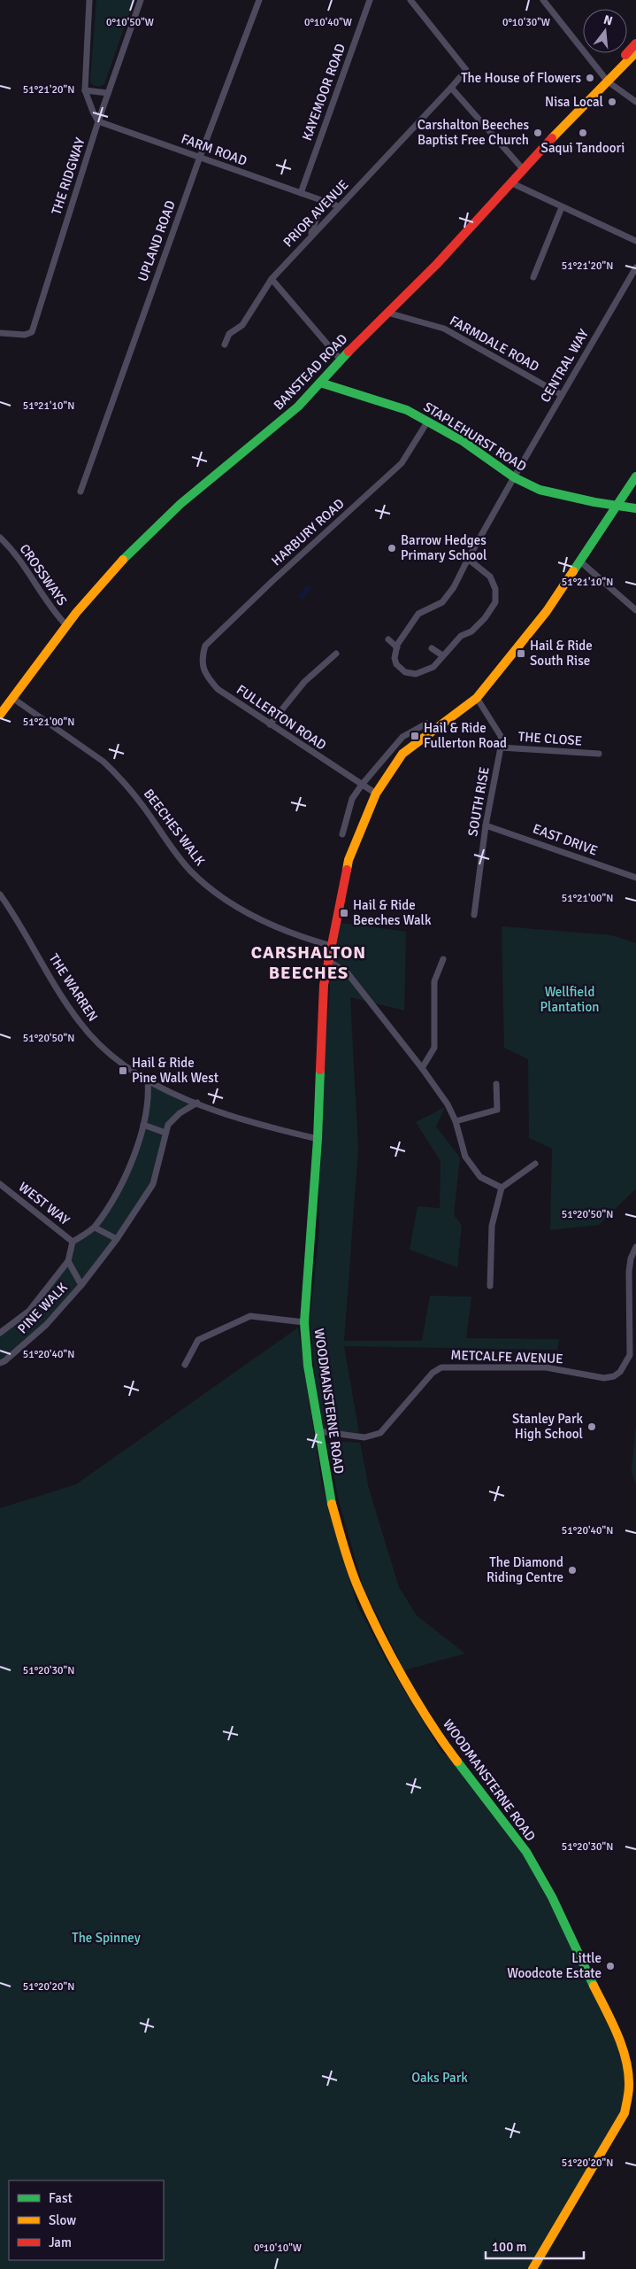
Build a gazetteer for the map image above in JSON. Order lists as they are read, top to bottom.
{
  "streets": {
    "main road": ["BANSTEAD ROAD", "STAPLEHURST ROAD", "WOODMANSTERNE ROAD"],
    "street": [
      "KAYEMOOR ROAD",
      "FARM ROAD",
      "THE RIDGWAY",
      "PRIOR AVENUE",
      "UPLAND ROAD",
      "FARMDALE ROAD",
      "CENTRAL WAY",
      "HARBURY ROAD",
      "CROSSWAYS",
      "FULLERTON ROAD",
      "THE CLOSE",
      "SOUTH RISE",
      "BEECHES WALK",
      "EAST DRIVE",
      "THE WARREN",
      "WEST WAY",
      "PINE WALK",
      "METCALFE AVENUE"
    ]
  },
  "crossings": [
    ["KAYEMOOR ROAD", "FARM ROAD"],
    ["FARM ROAD", "THE RIDGWAY"],
    ["FARM ROAD", "PRIOR AVENUE"],
    ["FARM ROAD", "UPLAND ROAD"],
    ["FARMDALE ROAD", "CENTRAL WAY"],
    ["FARMDALE ROAD", "BANSTEAD ROAD"],
    ["CENTRAL WAY", "STAPLEHURST ROAD"],
    ["BANSTEAD ROAD", "STAPLEHURST ROAD"],
    ["BANSTEAD ROAD", "CROSSWAYS"],
    ["BANSTEAD ROAD", "BEECHES WALK"],
    ["STAPLEHURST ROAD", "HARBURY ROAD"],
    ["STAPLEHURST ROAD", "WOODMANSTERNE ROAD"],
    ["HARBURY ROAD", "FULLERTON ROAD"],
    ["FULLERTON ROAD", "WOODMANSTERNE ROAD"],
    ["THE CLOSE", "SOUTH RISE"],
    ["SOUTH RISE", "EAST DRIVE"],
    ["SOUTH RISE", "WOODMANSTERNE ROAD"],
    ["BEECHES WALK", "WOODMANSTERNE ROAD"],
    ["THE WARREN", "PINE WALK"],
    ["THE WARREN", "WOODMANSTERNE ROAD"],
    ["WEST WAY", "PINE WALK"],
    ["METCALFE AVENUE", "WOODMANSTERNE ROAD"]
  ],
  "districts": ["CARSHALTON BEECHES"],
  "parks": ["Wellfield Plantation", "The Spinney", "Oaks Park"],
  "places": {
    "other": [
      "The House of Flowers",
      "Nisa Local",
      "Carshalton Beeches Baptist Free Church",
      "Saqui Tandoori",
      "Barrow Hedges Primary School",
      "Stanley Park High School",
      "The Diamond Riding Centre",
      "Little Woodcote Estate"
    ],
    "transit": [
      "Hail & Ride South Rise",
      "Hail & Ride Fullerton Road",
      "Hail & Ride Beeches Walk",
      "Hail & Ride Pine Walk West"
    ]
  },
  "legend": ["Fast", "Slow", "Jam"],
  "scale_bar": "100 m",
  "north": "top",
  "coordinates": [
    "0°10'50\"W",
    "0°10'40\"W",
    "0°10'30\"W",
    "51°21'20\"N",
    "51°21'10\"N",
    "51°21'00\"N",
    "51°20'50\"N",
    "51°20'40\"N",
    "51°20'30\"N",
    "51°20'20\"N",
    "0°10'10\"W"
  ]
}
